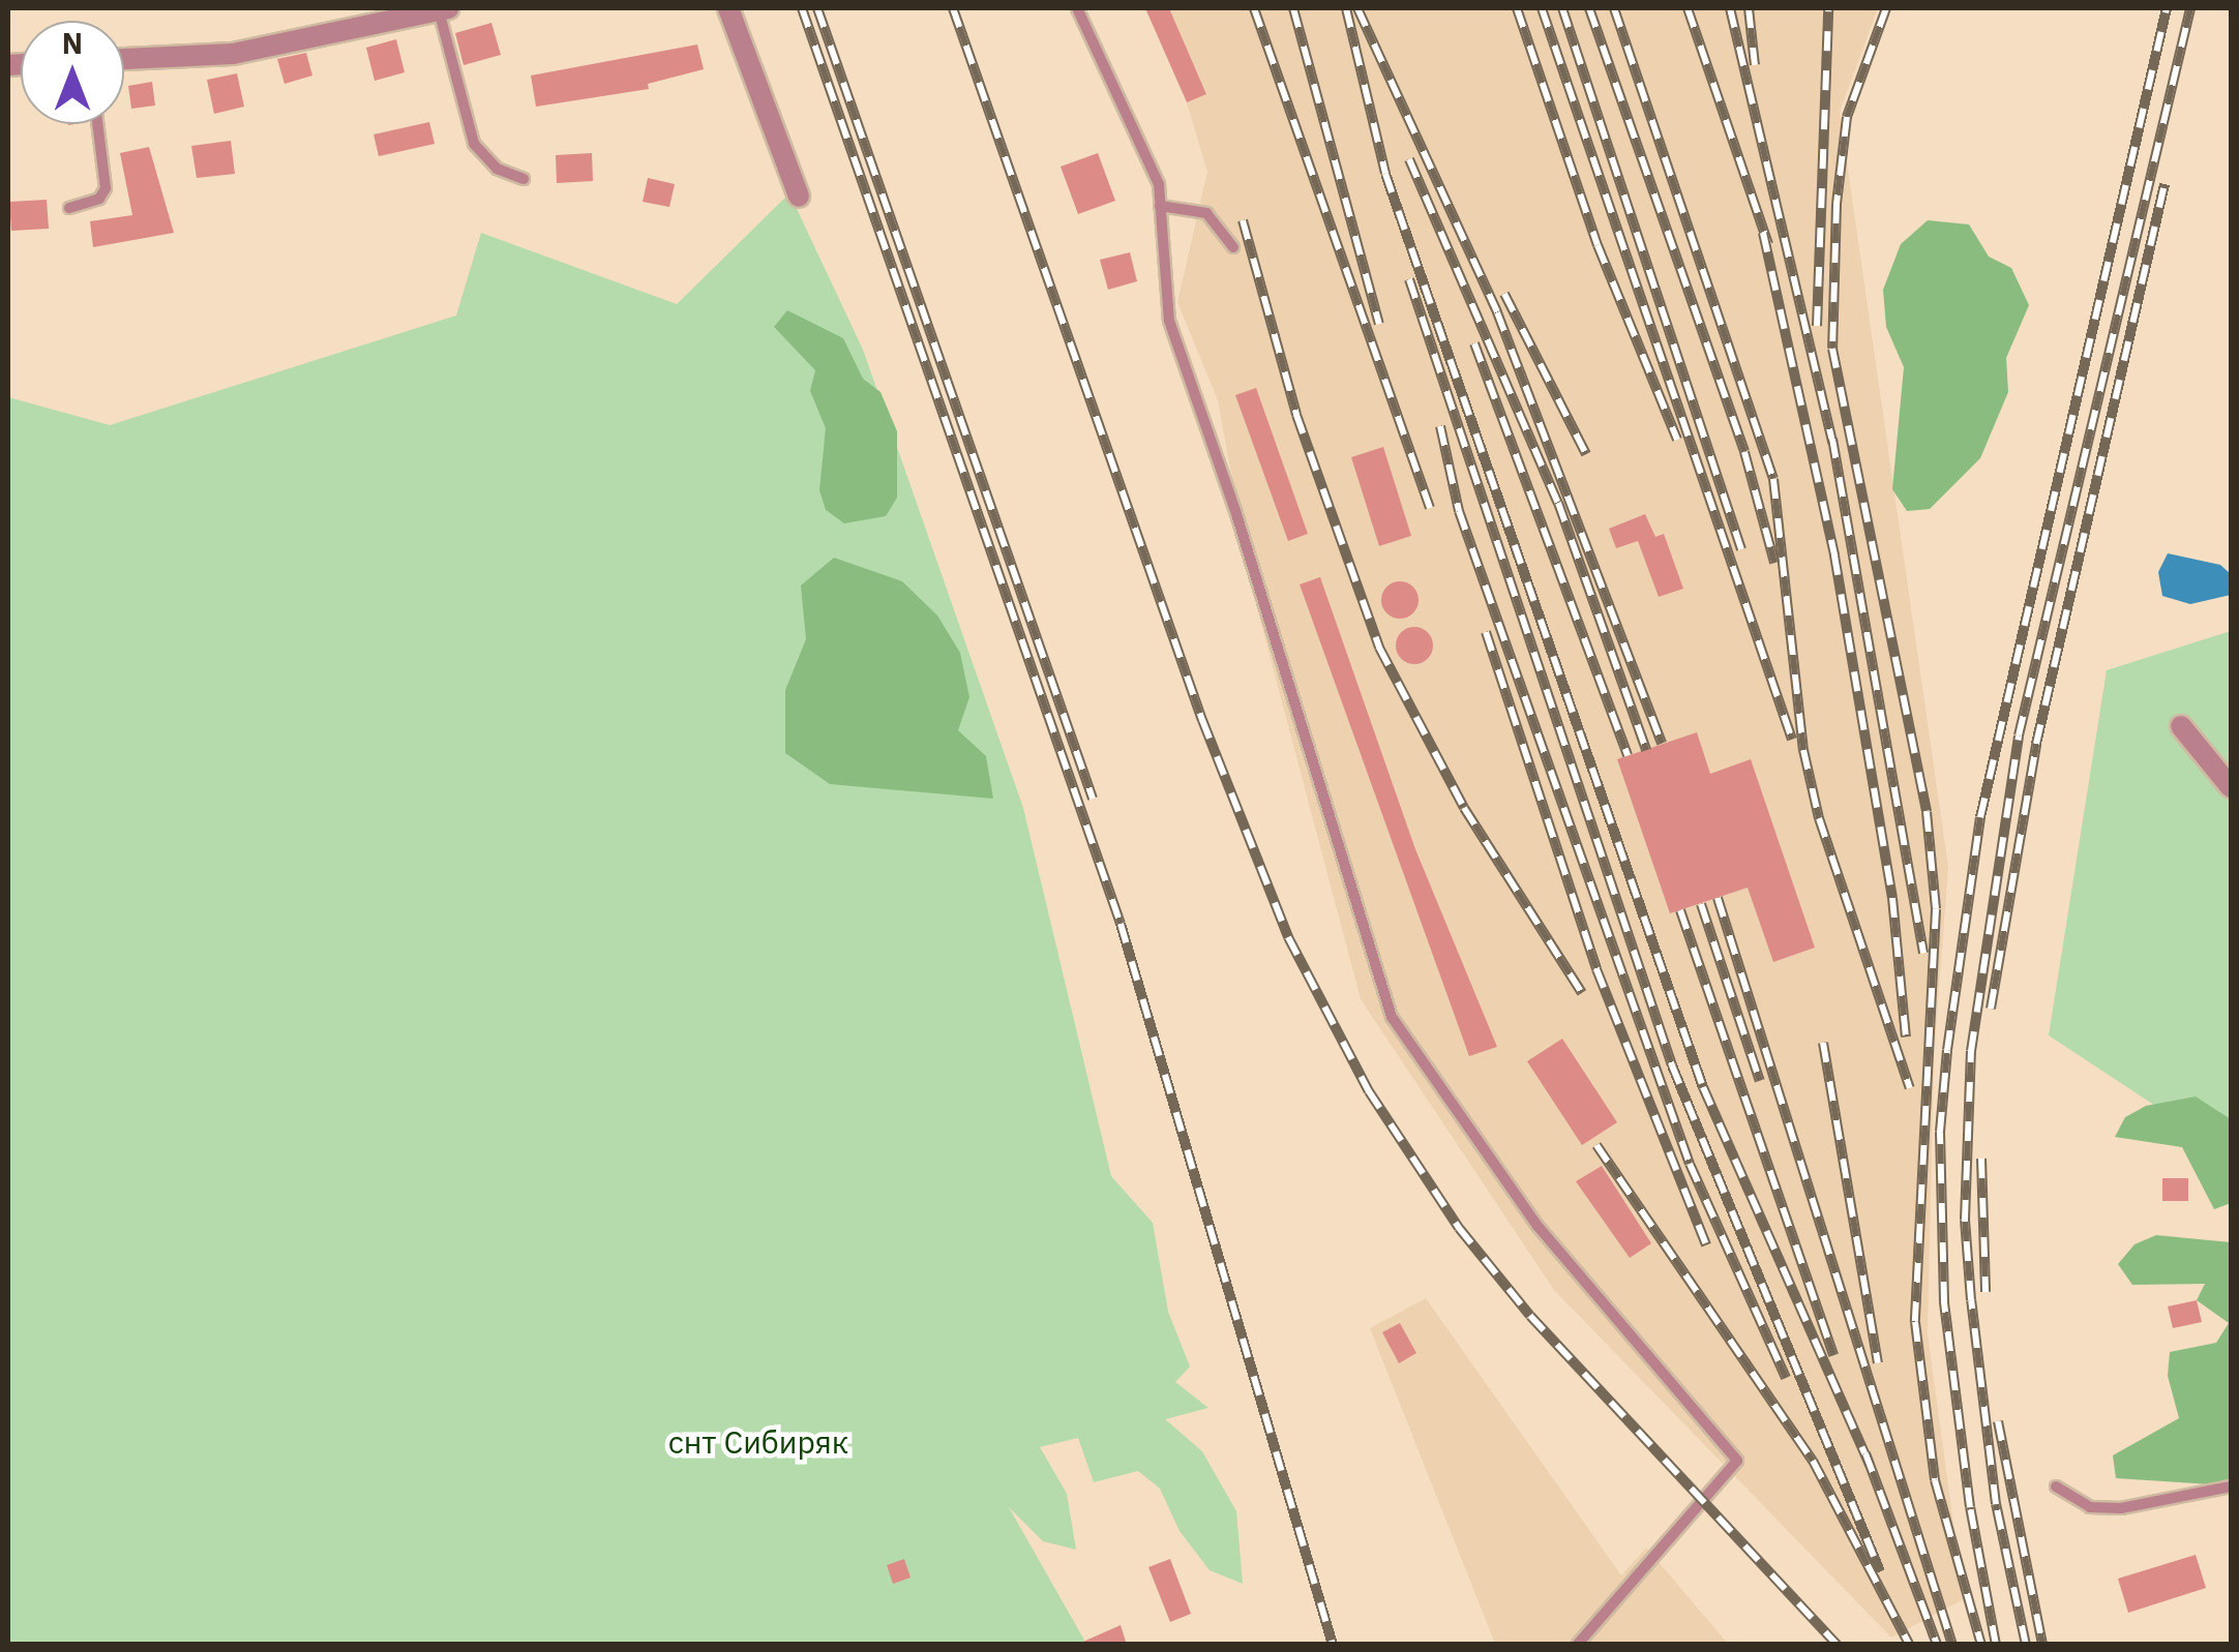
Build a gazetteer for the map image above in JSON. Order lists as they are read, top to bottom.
{
  "parks": ["снт Сибиряк"],
  "north": "top"
}
